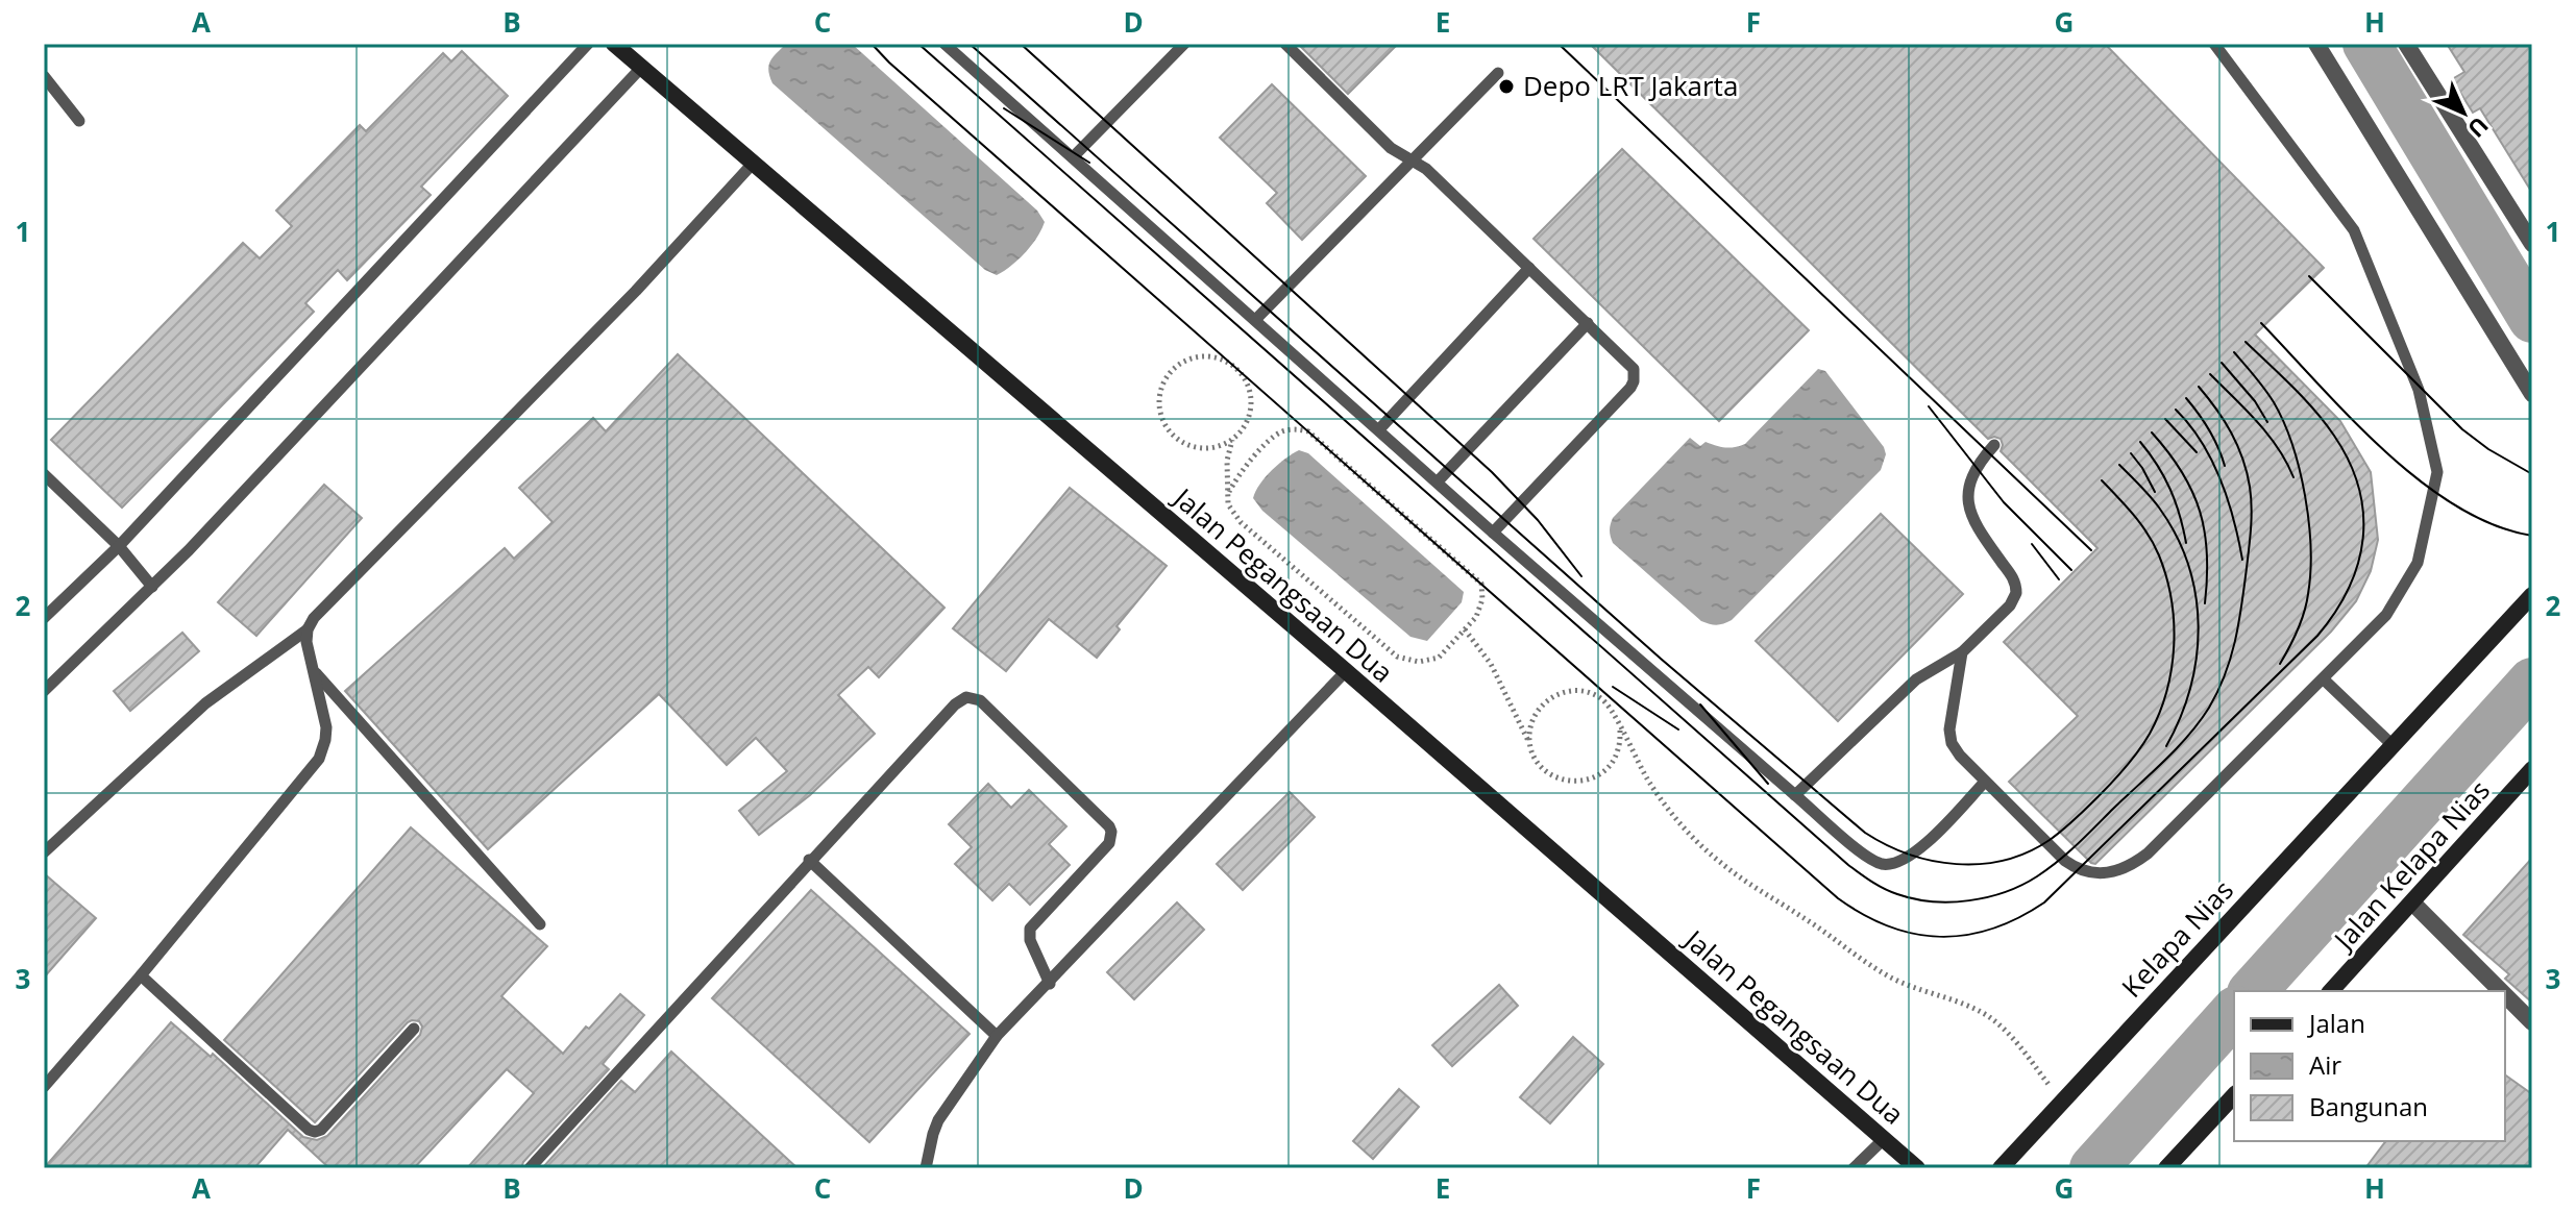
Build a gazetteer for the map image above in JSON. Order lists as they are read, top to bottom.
{
  "streets": {
    "main road": ["Jalan Pegangsaan Dua", "Jalan Kelapa Nias", "Kelapa Nias"]
  },
  "places": ["Depo LRT Jakarta"],
  "legend": ["Jalan", "Air", "Bangunan"],
  "north": "bottom right",
  "grid": {
    "columns": [
      "A",
      "B",
      "C",
      "D",
      "E",
      "F",
      "G",
      "H"
    ],
    "rows": ["1", "2", "3"]
  }
}
